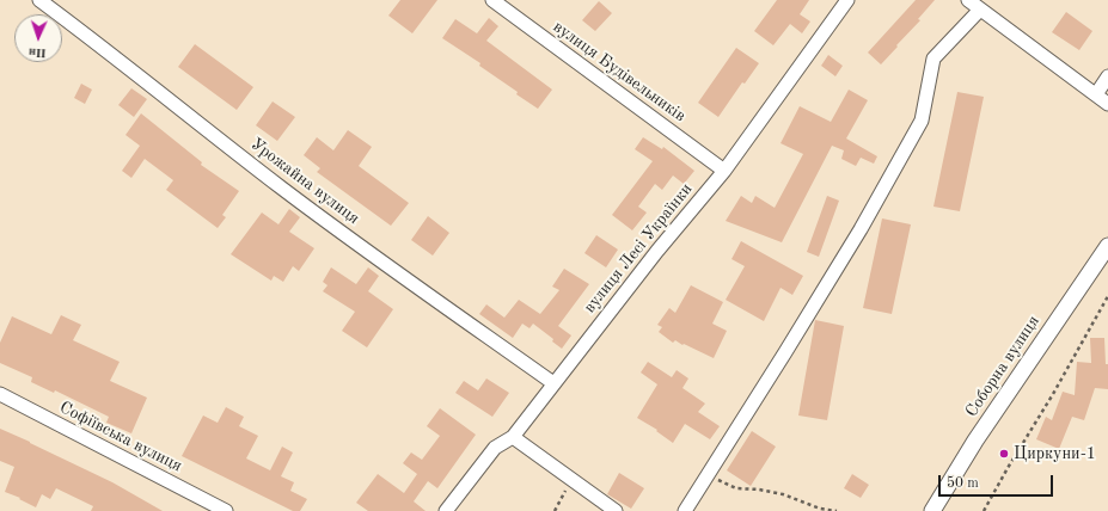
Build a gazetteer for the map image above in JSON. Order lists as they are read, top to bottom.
{
  "streets": {
    "street": [
      "вулиця Будівельників",
      "Урожайна вулиця",
      "вулиця Лесі Українки",
      "Соборна вулиця",
      "Софіївська вулиця"
    ]
  },
  "crossings": [
    ["вулиця Будівельників", "вулиця Лесі Українки"],
    ["Урожайна вулиця", "вулиця Лесі Українки"]
  ],
  "places": ["Циркуни-1"],
  "scale_bar": "50 m",
  "north": "bottom"
}
